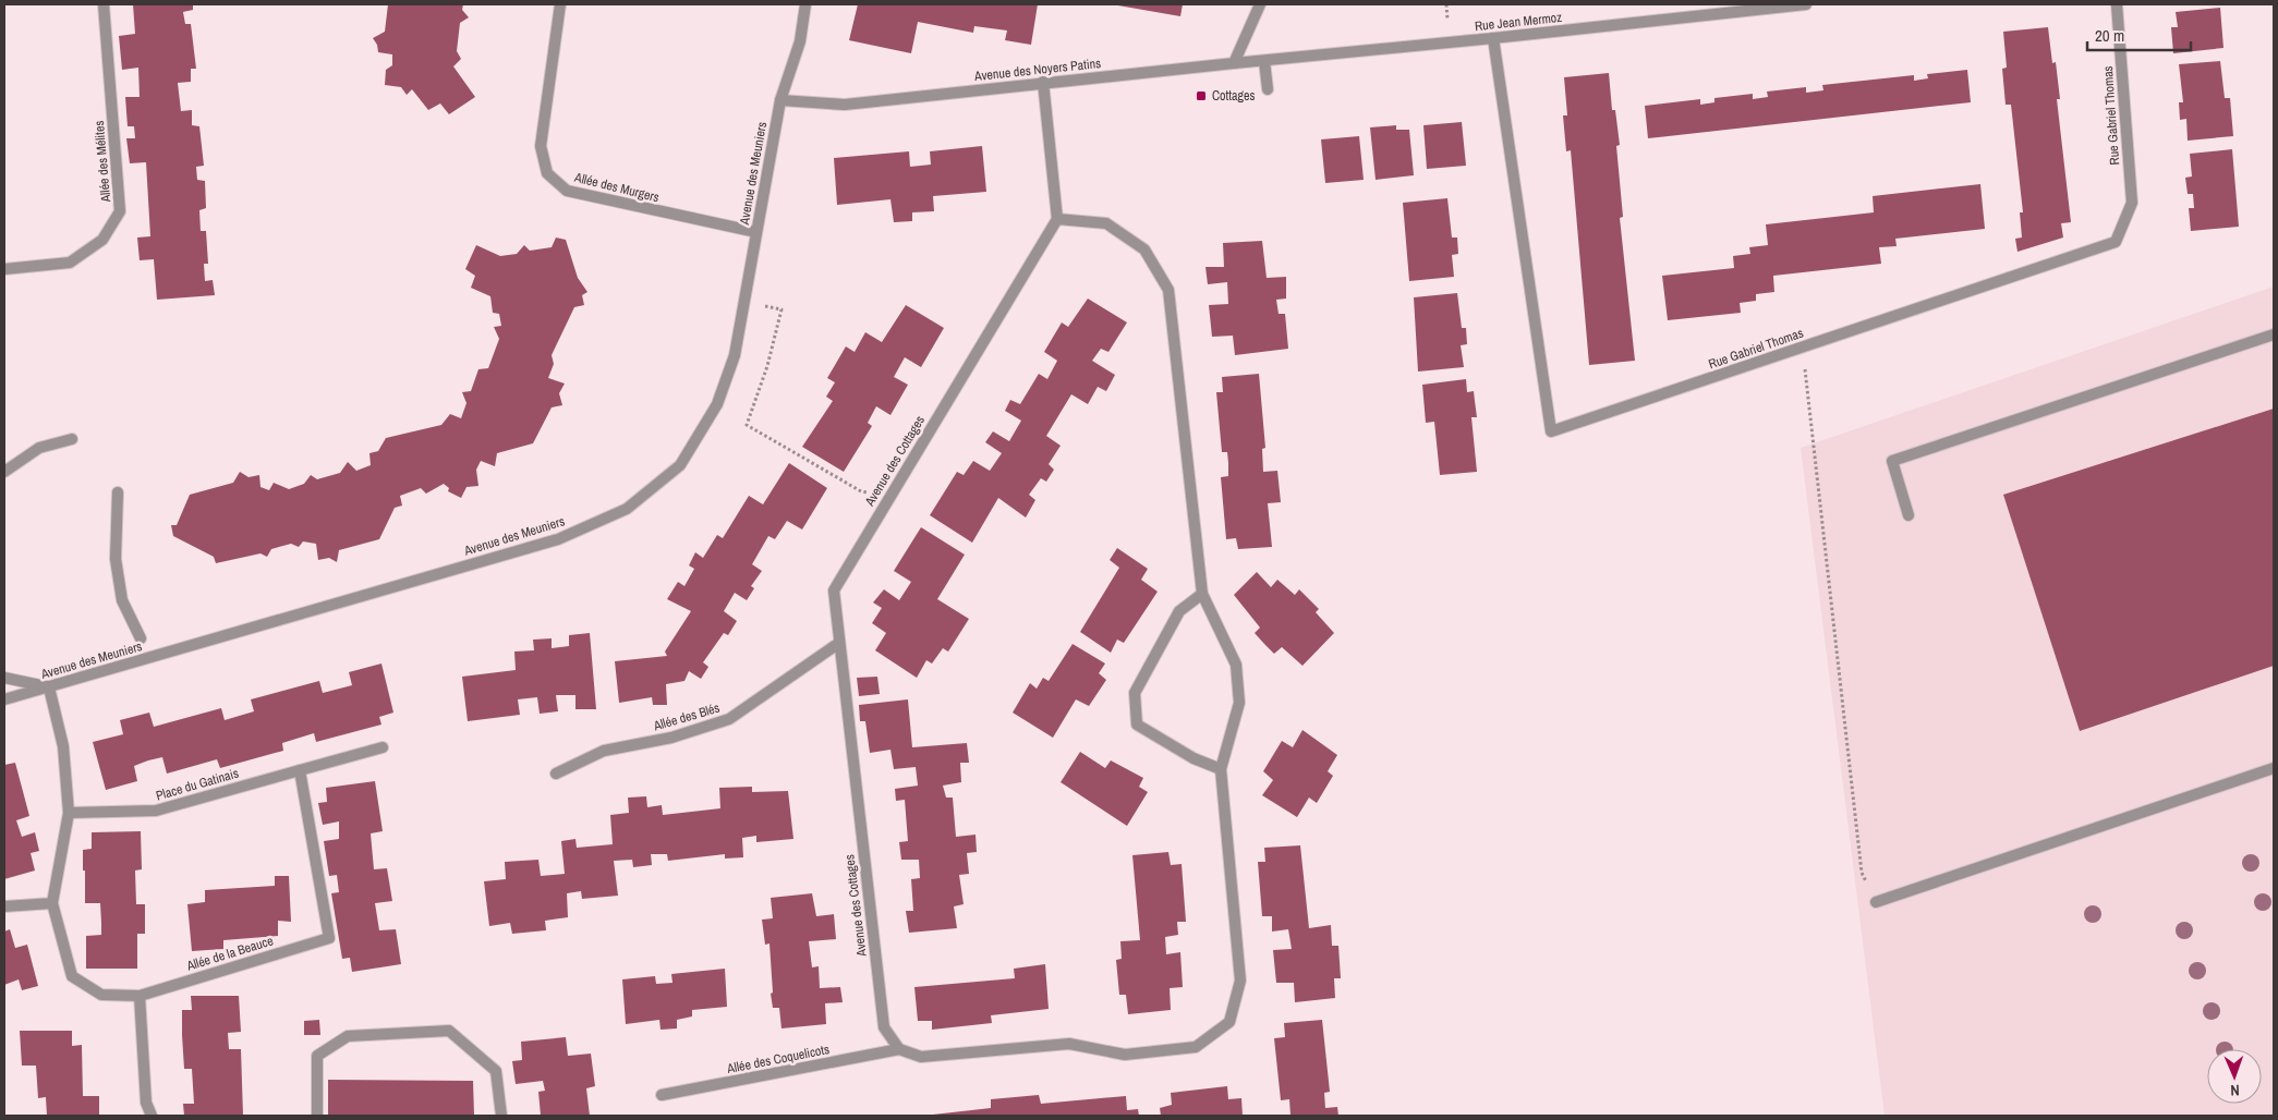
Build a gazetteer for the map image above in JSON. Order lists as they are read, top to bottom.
{
  "streets": {
    "street": [
      "Rue Jean Mermoz",
      "Avenue des Noyers Patins",
      "Rue Gabriel Thomas",
      "Allée des Mélites",
      "Avenue des Meuniers",
      "Allée des Murgers",
      "Avenue des Cottages",
      "Allée des Blés",
      "Place du Gatinais",
      "Allée de la Beauce",
      "Allée des Coquelicots"
    ]
  },
  "crossings": [
    ["Rue Jean Mermoz", "Avenue des Noyers Patins"],
    ["Rue Jean Mermoz", "Rue Gabriel Thomas"],
    ["Avenue des Noyers Patins", "Avenue des Meuniers"],
    ["Avenue des Meuniers", "Allée des Murgers"],
    ["Avenue des Cottages", "Allée des Blés"],
    ["Avenue des Cottages", "Allée des Coquelicots"],
    ["Place du Gatinais", "Allée de la Beauce"]
  ],
  "places": {
    "transit": ["Cottages"]
  },
  "scale_bar": "20 m",
  "north": "bottom"
}
